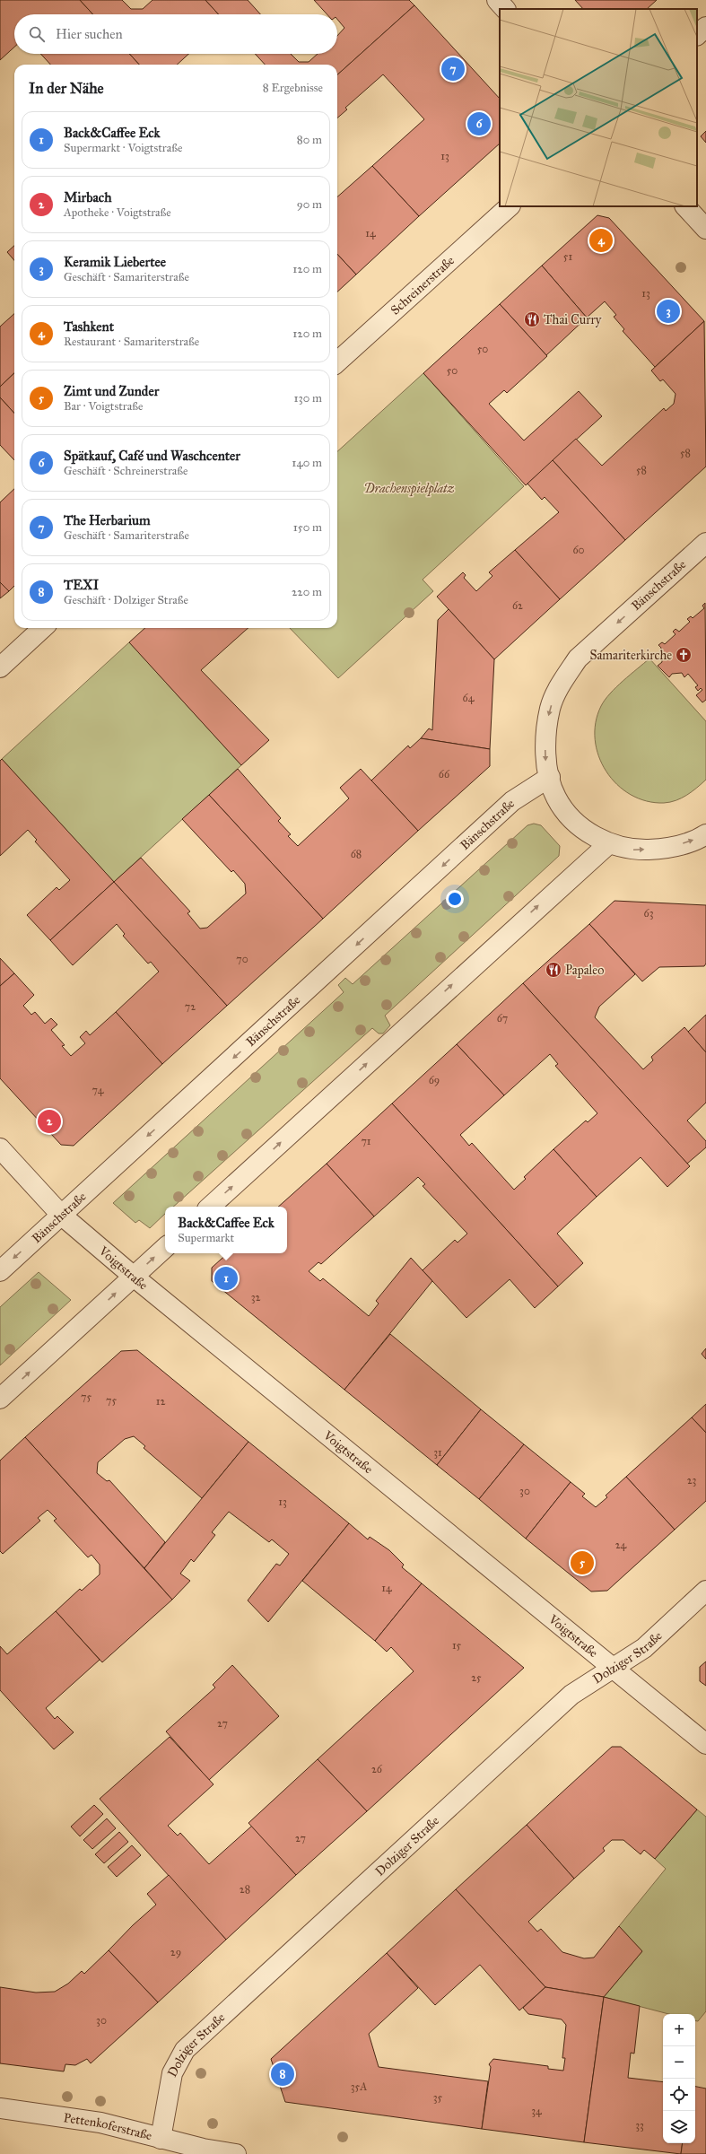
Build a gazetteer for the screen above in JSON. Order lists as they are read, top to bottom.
{
  "streets": {
    "street": [
      "Schreinerstraße",
      "Bänschstraße",
      "Voigtstraße",
      "Dolziger Straße",
      "Pettenkoferstraße"
    ]
  },
  "crossings": [
    ["Bänschstraße", "Voigtstraße"],
    ["Voigtstraße", "Dolziger Straße"],
    ["Dolziger Straße", "Pettenkoferstraße"]
  ],
  "parks": ["Drachenspielplatz"],
  "places": {
    "restaurant": ["Thai Curry", "Papaleo"],
    "church": ["Samariterkirche"]
  },
  "house_numbers": [
    "13",
    "14",
    "51",
    "13",
    "50",
    "50",
    "58",
    "58",
    "60",
    "62",
    "64",
    "66",
    "68",
    "63",
    "70",
    "72",
    "67",
    "69",
    "74",
    "71",
    "32",
    "75",
    "75",
    "12",
    "31",
    "23",
    "30",
    "13",
    "24",
    "14",
    "15",
    "25",
    "27",
    "26",
    "27",
    "28",
    "29",
    "30",
    "35A",
    "35",
    "34",
    "33"
  ],
  "page": {
    "search": "Hier suchen",
    "pins": [
      "7",
      "6",
      "4",
      "3",
      "2",
      "1",
      "5",
      "8"
    ],
    "heading": ["In der Nähe", "8 Ergebnisse"],
    "list": [
      {
        "mark": "1",
        "name": "Back&Caffee Eck",
        "note": "Supermarkt · Voigtstraße",
        "value": "80 m"
      },
      {
        "mark": "2",
        "name": "Mirbach",
        "note": "Apotheke · Voigtstraße",
        "value": "90 m"
      },
      {
        "mark": "3",
        "name": "Keramik Liebertee",
        "note": "Geschäft · Samariterstraße",
        "value": "120 m"
      },
      {
        "mark": "4",
        "name": "Tashkent",
        "note": "Restaurant · Samariterstraße",
        "value": "120 m"
      },
      {
        "mark": "5",
        "name": "Zimt und Zunder",
        "note": "Bar · Voigtstraße",
        "value": "130 m"
      },
      {
        "mark": "6",
        "name": "Spätkauf, Café und Waschcenter",
        "note": "Geschäft · Schreinerstraße",
        "value": "140 m"
      },
      {
        "mark": "7",
        "name": "The Herbarium",
        "note": "Geschäft · Samariterstraße",
        "value": "150 m"
      },
      {
        "mark": "8",
        "name": "TEXI",
        "note": "Geschäft · Dolziger Straße",
        "value": "220 m"
      }
    ],
    "popup": ["Back&Caffee Eck", "Supermarkt"],
    "map_buttons": ["+", "−"]
  }
}
